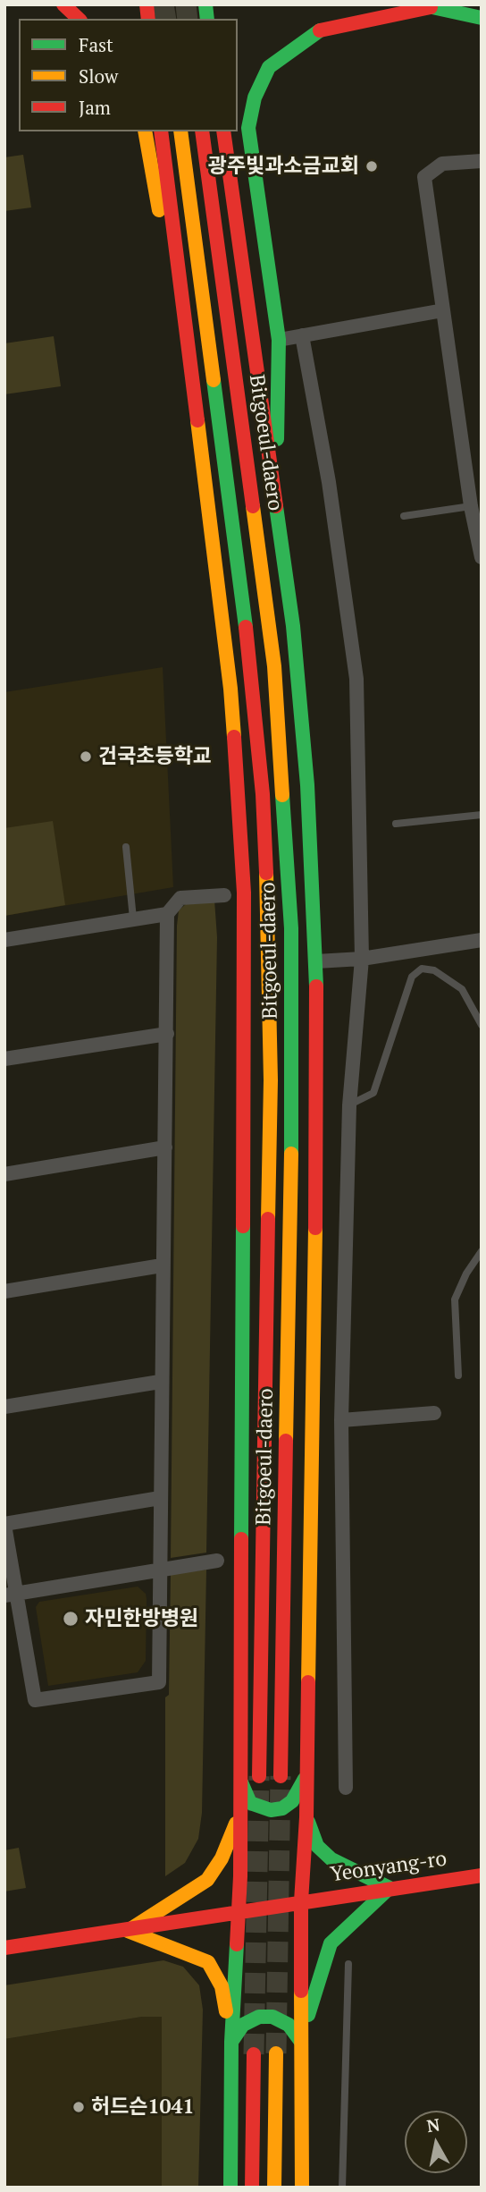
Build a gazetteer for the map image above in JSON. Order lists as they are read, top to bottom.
{
  "streets": {
    "main road": ["Bitgoeul-daero", "Yeonyang-ro"]
  },
  "places": [
    "광주빛과소금교회",
    "건국초등학교",
    "자민한방병원",
    "허드슨1041"
  ],
  "legend": ["Fast", "Slow", "Jam"],
  "north": "top"
}
